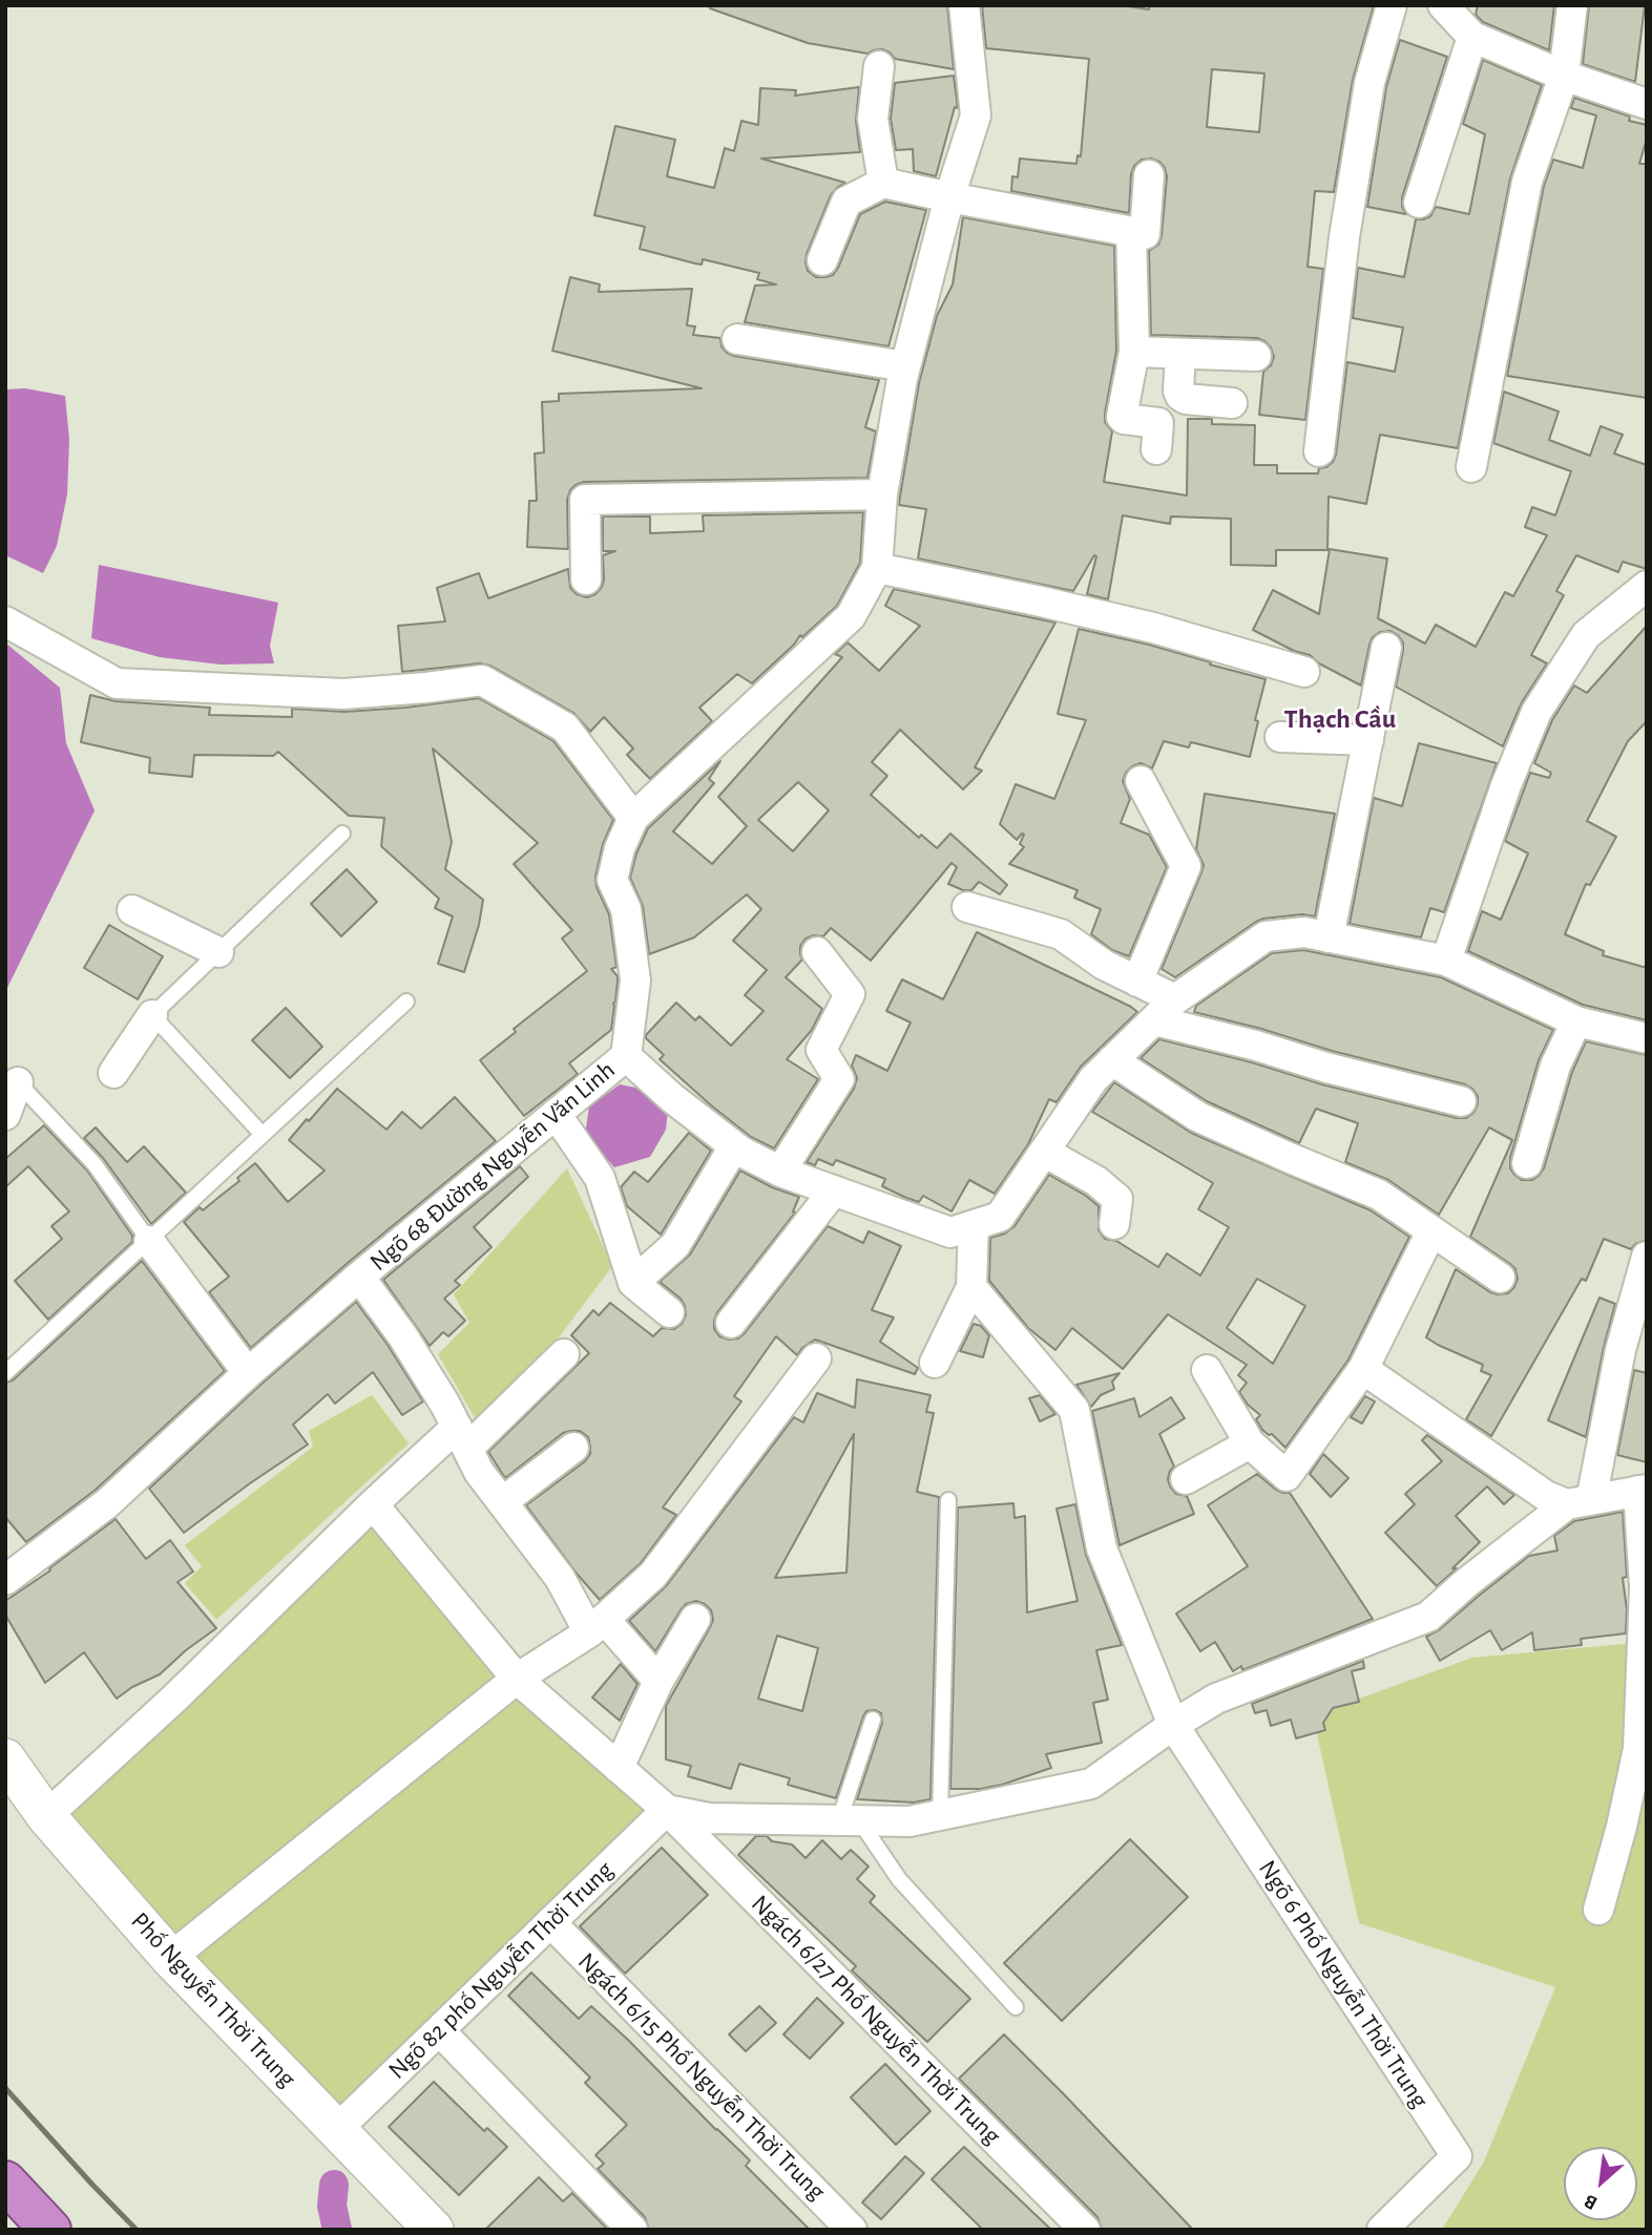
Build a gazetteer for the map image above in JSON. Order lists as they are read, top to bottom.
{
  "streets": {
    "street": [
      "Ngõ 68 Đường Nguyễn Văn Linh",
      "Ngõ 82 phố Nguyễn Thời Trung",
      "Ngõ 6 Phố Nguyễn Thời Trung",
      "Phố Nguyễn Thời Trung",
      "Ngách 6/27 Phố Nguyễn Thời Trung",
      "Ngách 6/15 Phố Nguyễn Thời Trung"
    ]
  },
  "crossings": [
    ["Ngõ 82 phố Nguyễn Thời Trung", "Phố Nguyễn Thời Trung"],
    ["Ngõ 82 phố Nguyễn Thời Trung", "Ngách 6/27 Phố Nguyễn Thời Trung"],
    ["Ngõ 82 phố Nguyễn Thời Trung", "Ngách 6/15 Phố Nguyễn Thời Trung"]
  ],
  "districts": ["Thạch Cầu"],
  "north": "bottom left"
}
